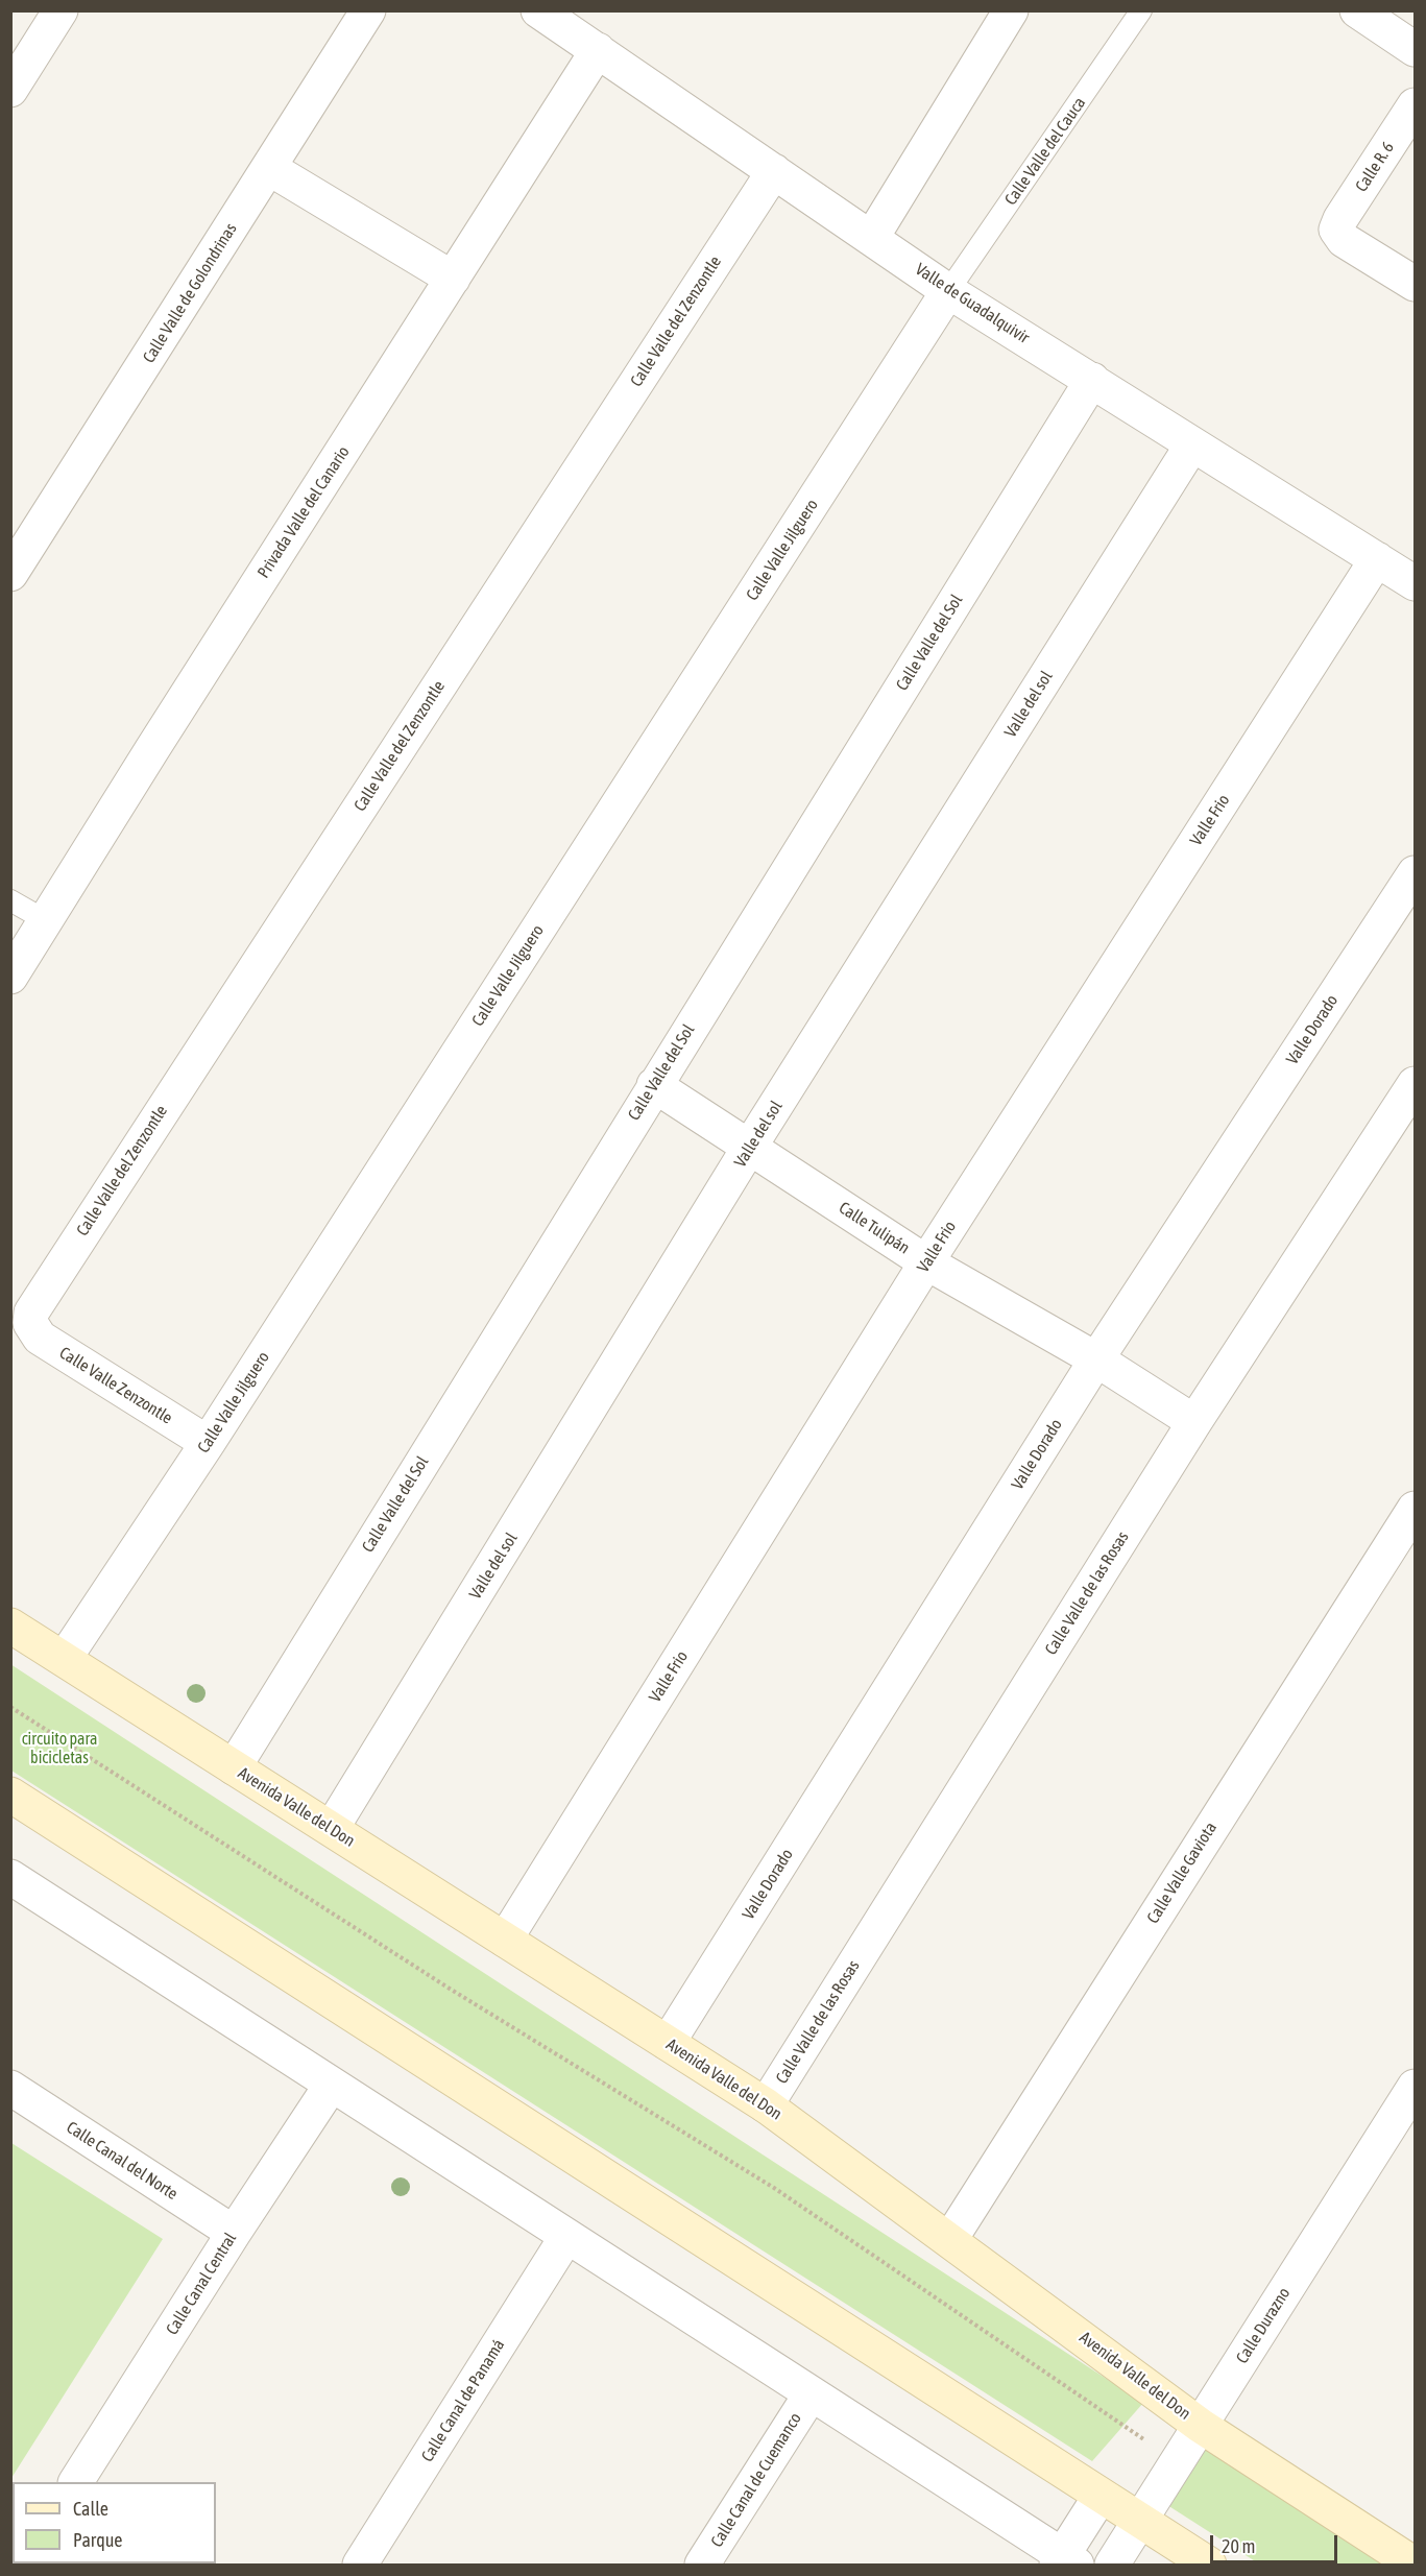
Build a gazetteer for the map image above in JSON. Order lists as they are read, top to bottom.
{
  "streets": {
    "street": [
      "Calle R. 6",
      "Calle Valle de Golondrinas",
      "Valle de Guadalquivir",
      "Calle Valle del Zenzontle",
      "Privada Valle del Canario",
      "Calle Valle Jilguero",
      "Calle Valle del Sol",
      "Valle del sol",
      "Valle Frio",
      "Valle Dorado",
      "Calle Tulipán",
      "Calle Valle Zenzontle",
      "Calle Valle de las Rosas",
      "Avenida Valle del Don",
      "Calle Valle Gaviota",
      "Calle Canal del Norte",
      "Calle Canal Central",
      "Calle Durazno",
      "Calle Canal de Panamá",
      "Calle Canal de Cuemanco"
    ],
    "lane": ["Calle Valle del Cauca"]
  },
  "crossings": [
    ["Calle Valle del Cauca", "Valle de Guadalquivir"],
    ["Calle Valle del Cauca", "Calle Valle Jilguero"],
    ["Valle de Guadalquivir", "Calle Valle del Zenzontle"],
    ["Valle de Guadalquivir", "Privada Valle del Canario"],
    ["Valle de Guadalquivir", "Calle Valle Jilguero"],
    ["Valle de Guadalquivir", "Calle Valle del Sol"],
    ["Valle de Guadalquivir", "Valle del sol"],
    ["Valle de Guadalquivir", "Valle Frio"],
    ["Calle Valle del Zenzontle", "Calle Valle Zenzontle"],
    ["Calle Valle Jilguero", "Calle Valle Zenzontle"],
    ["Calle Valle Jilguero", "Avenida Valle del Don"],
    ["Calle Valle del Sol", "Calle Tulipán"],
    ["Calle Valle del Sol", "Avenida Valle del Don"],
    ["Valle del sol", "Calle Tulipán"],
    ["Valle del sol", "Avenida Valle del Don"],
    ["Valle Frio", "Calle Tulipán"],
    ["Valle Frio", "Avenida Valle del Don"],
    ["Valle Dorado", "Calle Tulipán"],
    ["Valle Dorado", "Avenida Valle del Don"],
    ["Calle Tulipán", "Calle Valle de las Rosas"],
    ["Calle Valle de las Rosas", "Avenida Valle del Don"],
    ["Avenida Valle del Don", "Calle Valle Gaviota"],
    ["Avenida Valle del Don", "Calle Durazno"],
    ["Calle Canal del Norte", "Calle Canal Central"]
  ],
  "parks": ["circuito para bicicletas"],
  "legend": ["Calle", "Parque"],
  "scale_bar": "20 m"
}
